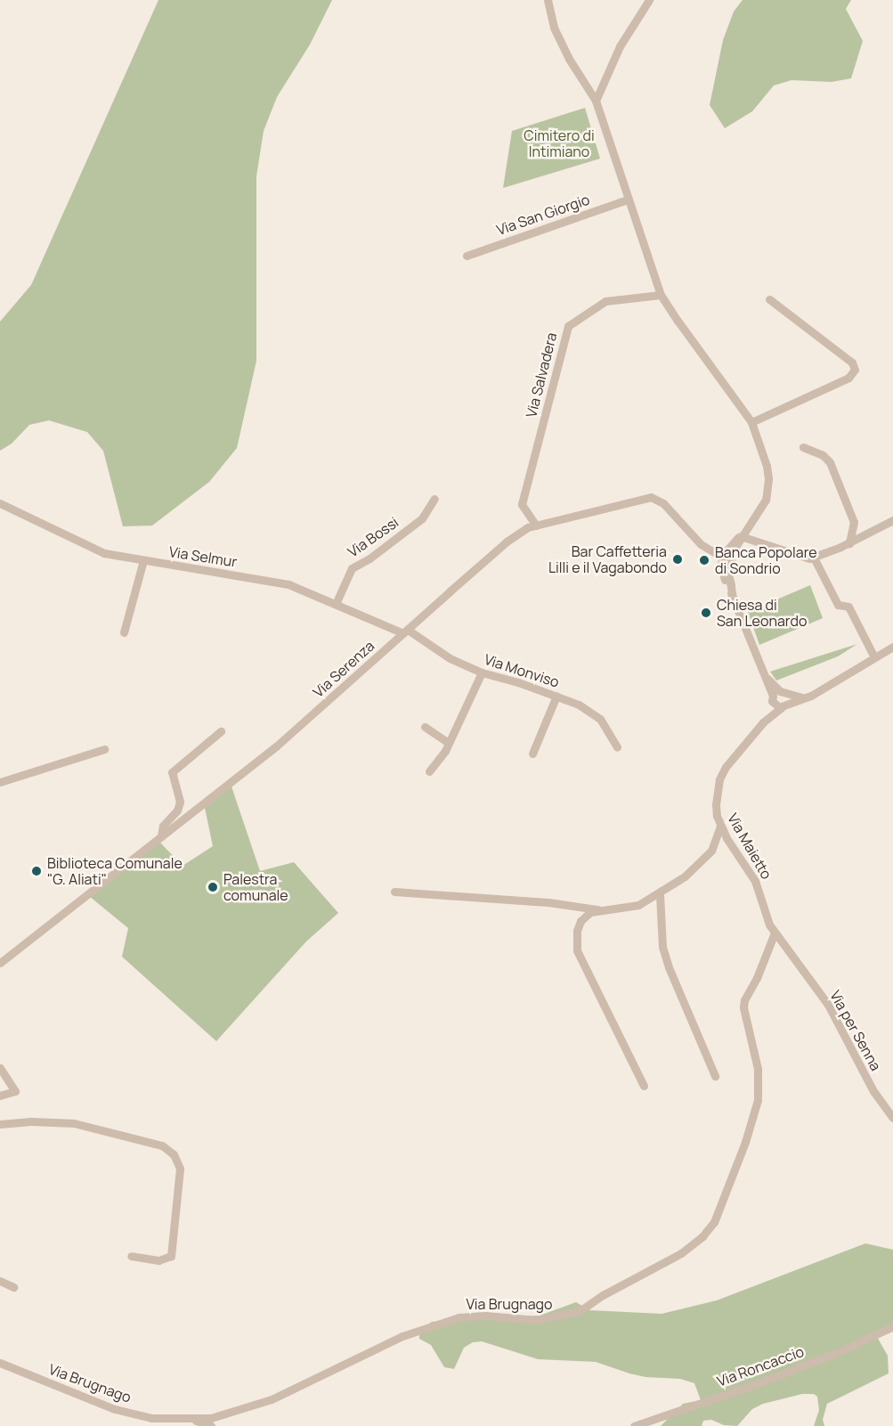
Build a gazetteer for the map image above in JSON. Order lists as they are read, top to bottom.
{
  "streets": {
    "street": [
      "Via San Giorgio",
      "Via Salvadera",
      "Via Bossi",
      "Via Selmur",
      "Via Serenza",
      "Via Monviso",
      "Via Maietto",
      "Via per Senna",
      "Via Brugnago",
      "Via Roncaccio"
    ]
  },
  "crossings": [
    ["Via Salvadera", "Via Serenza"],
    ["Via Bossi", "Via Selmur"],
    ["Via Selmur", "Via Serenza"],
    ["Via Selmur", "Via Monviso"],
    ["Via Serenza", "Via Monviso"],
    ["Via Maietto", "Via per Senna"],
    ["Via Maietto", "Via Brugnago"],
    ["Via per Senna", "Via Brugnago"]
  ],
  "parks": ["Cimitero di Intimiano"],
  "places": [
    "Bar Caffetteria Lilli e il Vagabondo",
    "Banca Popolare di Sondrio",
    "Chiesa di San Leonardo",
    "Biblioteca Comunale \"G. Aliati\"",
    "Palestra comunale"
  ]
}
